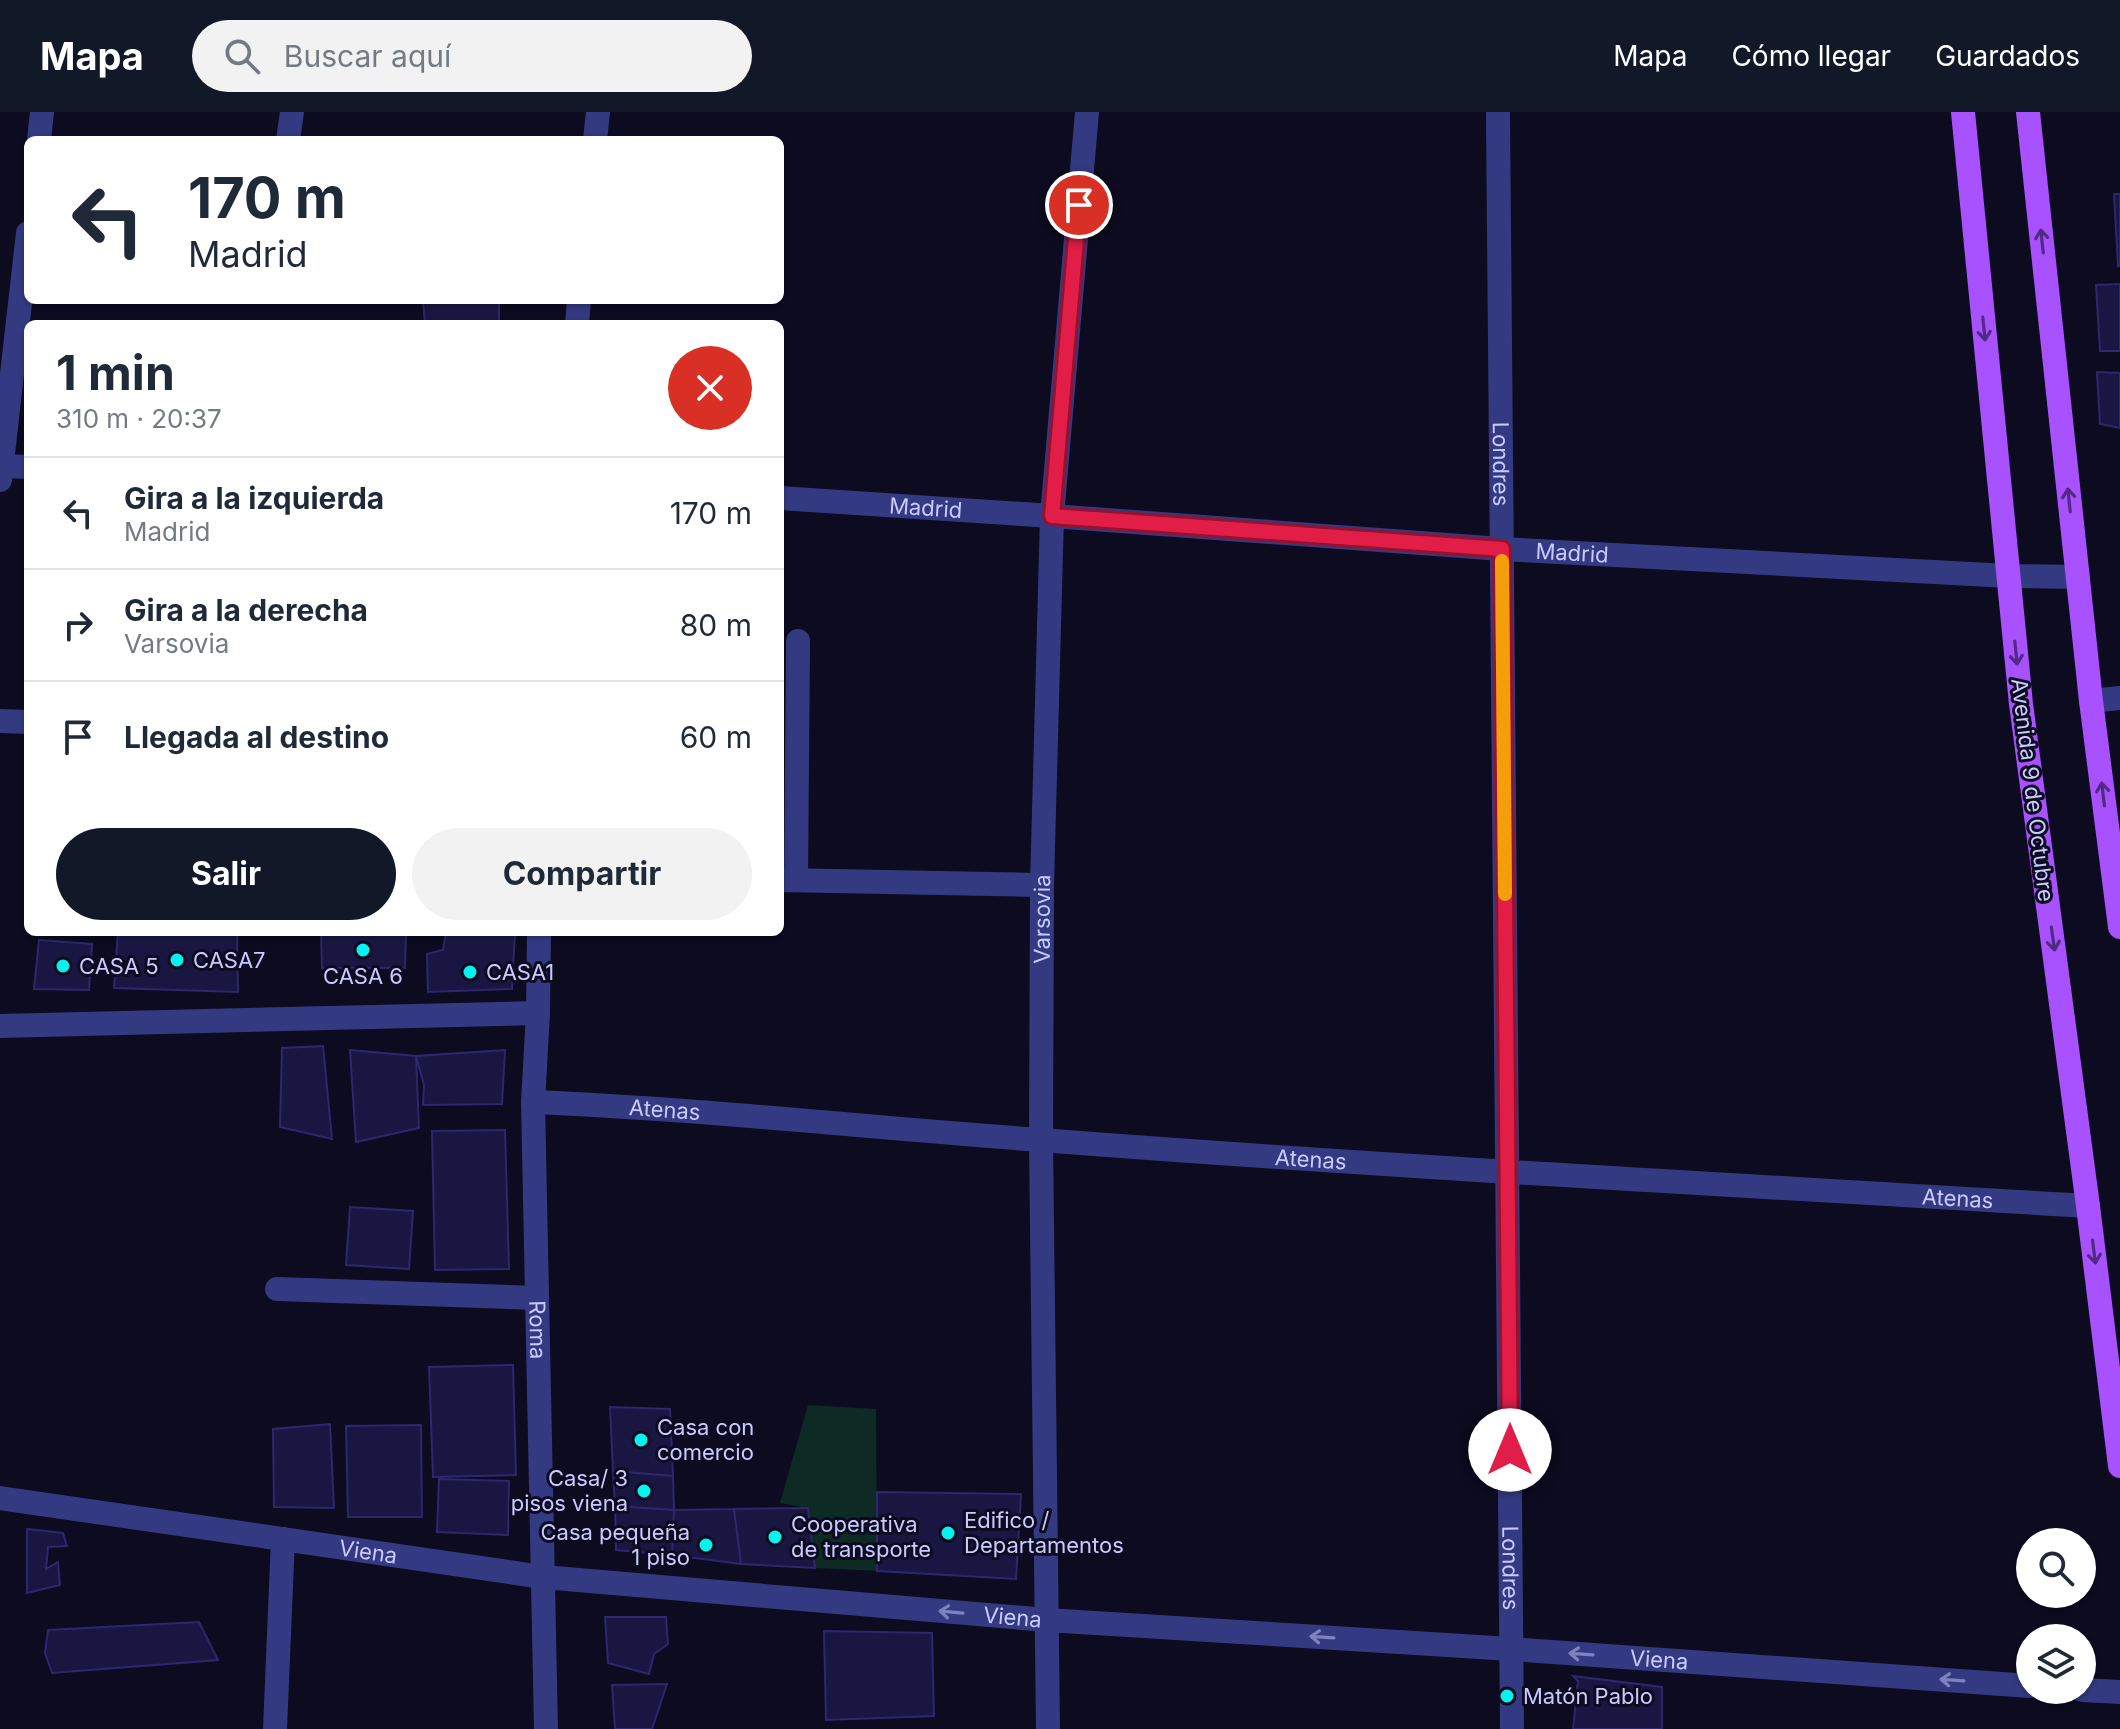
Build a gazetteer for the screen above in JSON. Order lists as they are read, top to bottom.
{
  "streets": {
    "main road": ["Avenida 9 de Octubre"],
    "street": [
      "Londres",
      "Madrid",
      "Varsovia",
      "Atenas",
      "Roma",
      "Viena"
    ]
  },
  "crossings": [
    ["Londres", "Madrid"],
    ["Londres", "Atenas"],
    ["Londres", "Viena"],
    ["Madrid", "Avenida 9 de Octubre"],
    ["Madrid", "Varsovia"],
    ["Avenida 9 de Octubre", "Atenas"],
    ["Varsovia", "Atenas"],
    ["Varsovia", "Viena"],
    ["Atenas", "Roma"],
    ["Roma", "Viena"]
  ],
  "one_way": ["Viena"],
  "places": [
    "CASA 6",
    "CASA7",
    "CASA 5",
    "CASA1",
    "Casa con comercio",
    "Casa/ 3 pisos viena",
    "Edifico / Departamentos",
    "Cooperativa de transporte",
    "Casa pequeña 1 piso",
    "Matón Pablo"
  ],
  "page": {
    "header": "Mapa",
    "search": "Buscar aquí",
    "nav": ["Mapa", "Cómo llegar", "Guardados"],
    "turn": ["170 m", "Madrid"],
    "heading": ["1 min", "310 m · 20:37"],
    "list": [
      {
        "name": "Gira a la izquierda",
        "note": "Madrid",
        "value": "170 m"
      },
      {
        "name": "Gira a la derecha",
        "note": "Varsovia",
        "value": "80 m"
      },
      {
        "name": "Llegada al destino",
        "value": "60 m"
      }
    ],
    "buttons": ["Salir", "Compartir"]
  }
}
